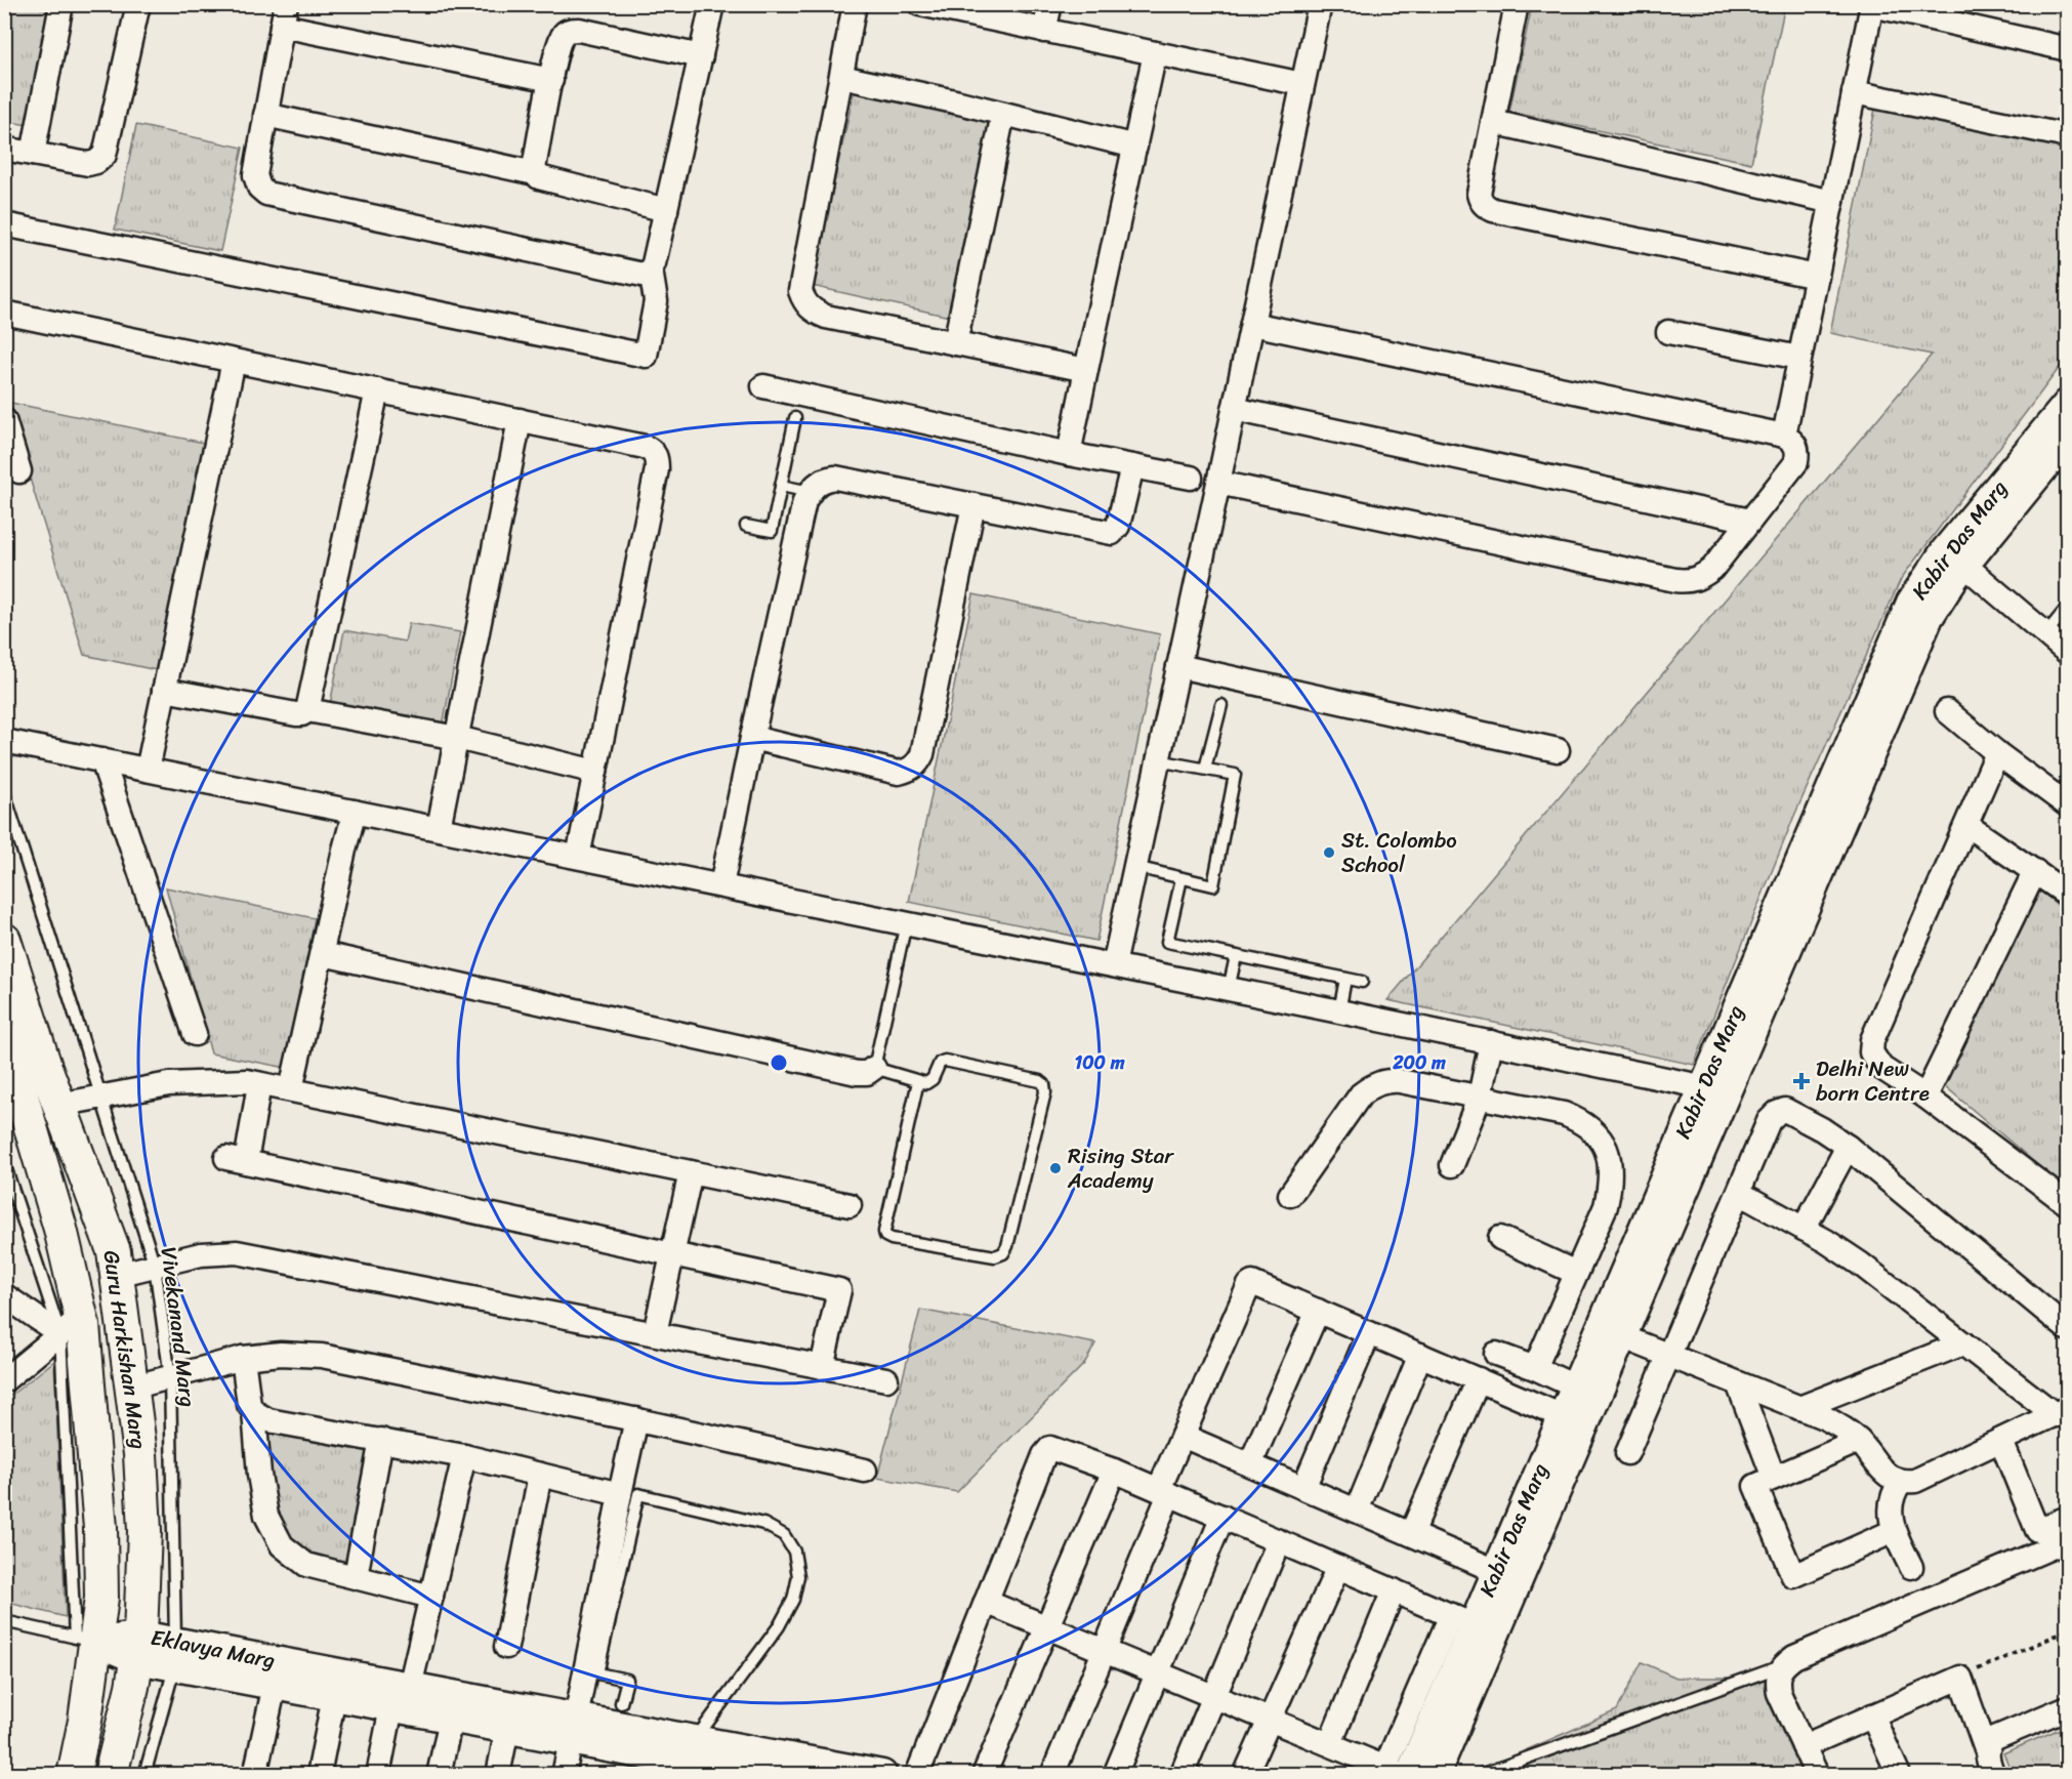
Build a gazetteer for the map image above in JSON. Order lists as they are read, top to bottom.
{
  "streets": {
    "main road": ["Guru Harkishan Marg"],
    "street": ["Kabir Das Marg", "Eklavya Marg"],
    "lane": ["Vivekanand Marg"]
  },
  "crossings": [
    ["Vivekanand Marg", "Eklavya Marg"],
    ["Guru Harkishan Marg", "Eklavya Marg"]
  ],
  "places": {
    "other": ["St. Colombo School", "Rising Star Academy"],
    "health": ["Delhi New born Centre"]
  },
  "rings": ["100 m", "200 m"]
}
